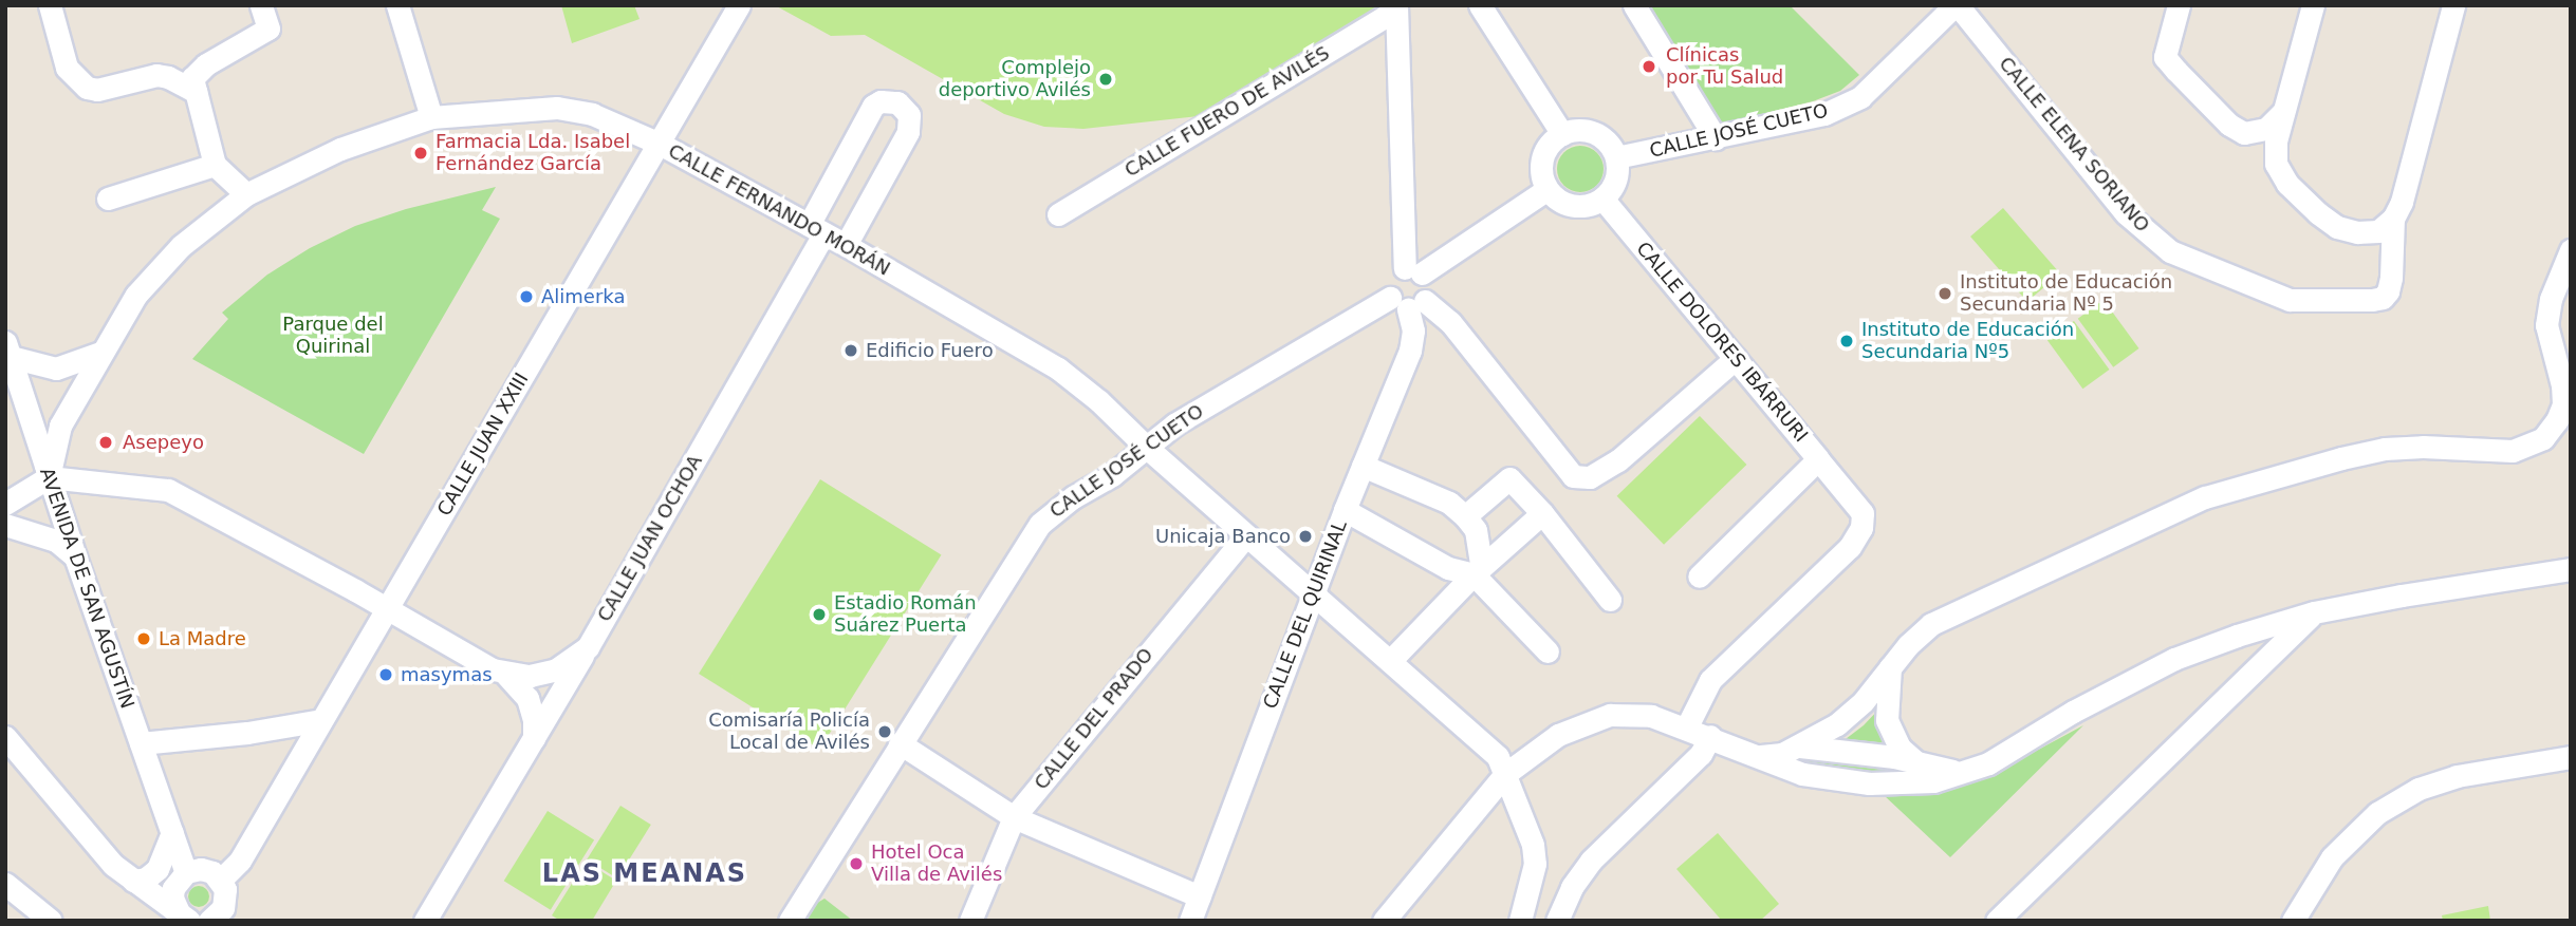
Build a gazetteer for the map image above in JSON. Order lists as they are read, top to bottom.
{
  "streets": {
    "street": [
      "CALLE FUERO DE AVILÉS",
      "CALLE JOSÉ CUETO",
      "CALLE ELENA SORIANO",
      "CALLE FERNANDO MORÁN",
      "CALLE DOLORES IBÁRRURI",
      "CALLE JUAN XXIII",
      "CALLE JUAN OCHOA",
      "AVENIDA DE SAN AGUSTÍN",
      "CALLE DEL QUIRINAL",
      "CALLE DEL PRADO"
    ]
  },
  "crossings": [
    ["CALLE FUERO DE AVILÉS", "CALLE JOSÉ CUETO"],
    ["CALLE FUERO DE AVILÉS", "CALLE DEL QUIRINAL"],
    ["CALLE JOSÉ CUETO", "CALLE ELENA SORIANO"],
    ["CALLE JOSÉ CUETO", "CALLE FERNANDO MORÁN"],
    ["CALLE JOSÉ CUETO", "CALLE DOLORES IBÁRRURI"],
    ["CALLE JOSÉ CUETO", "CALLE DEL QUIRINAL"],
    ["CALLE FERNANDO MORÁN", "CALLE JUAN XXIII"],
    ["CALLE FERNANDO MORÁN", "CALLE JUAN OCHOA"],
    ["CALLE FERNANDO MORÁN", "AVENIDA DE SAN AGUSTÍN"],
    ["CALLE FERNANDO MORÁN", "CALLE DEL QUIRINAL"],
    ["CALLE FERNANDO MORÁN", "CALLE DEL PRADO"],
    ["CALLE JUAN XXIII", "CALLE JUAN OCHOA"],
    ["CALLE JUAN OCHOA", "AVENIDA DE SAN AGUSTÍN"]
  ],
  "districts": ["LAS MEANAS"],
  "parks": ["Parque del Quirinal"],
  "places": [
    "Clínicas por Tu Salud",
    "Complejo deportivo Avilés",
    "Farmacia Lda. Isabel Fernández García",
    "Instituto de Educación Secundaria Nº 5",
    "Alimerka",
    "Instituto de Educación Secundaria Nº5",
    "Edificio Fuero",
    "Asepeyo",
    "Unicaja Banco",
    "Estadio Román Suárez Puerta",
    "La Madre",
    "masymas",
    "Comisaría Policía Local de Avilés",
    "Hotel Oca Villa de Avilés"
  ]
}
